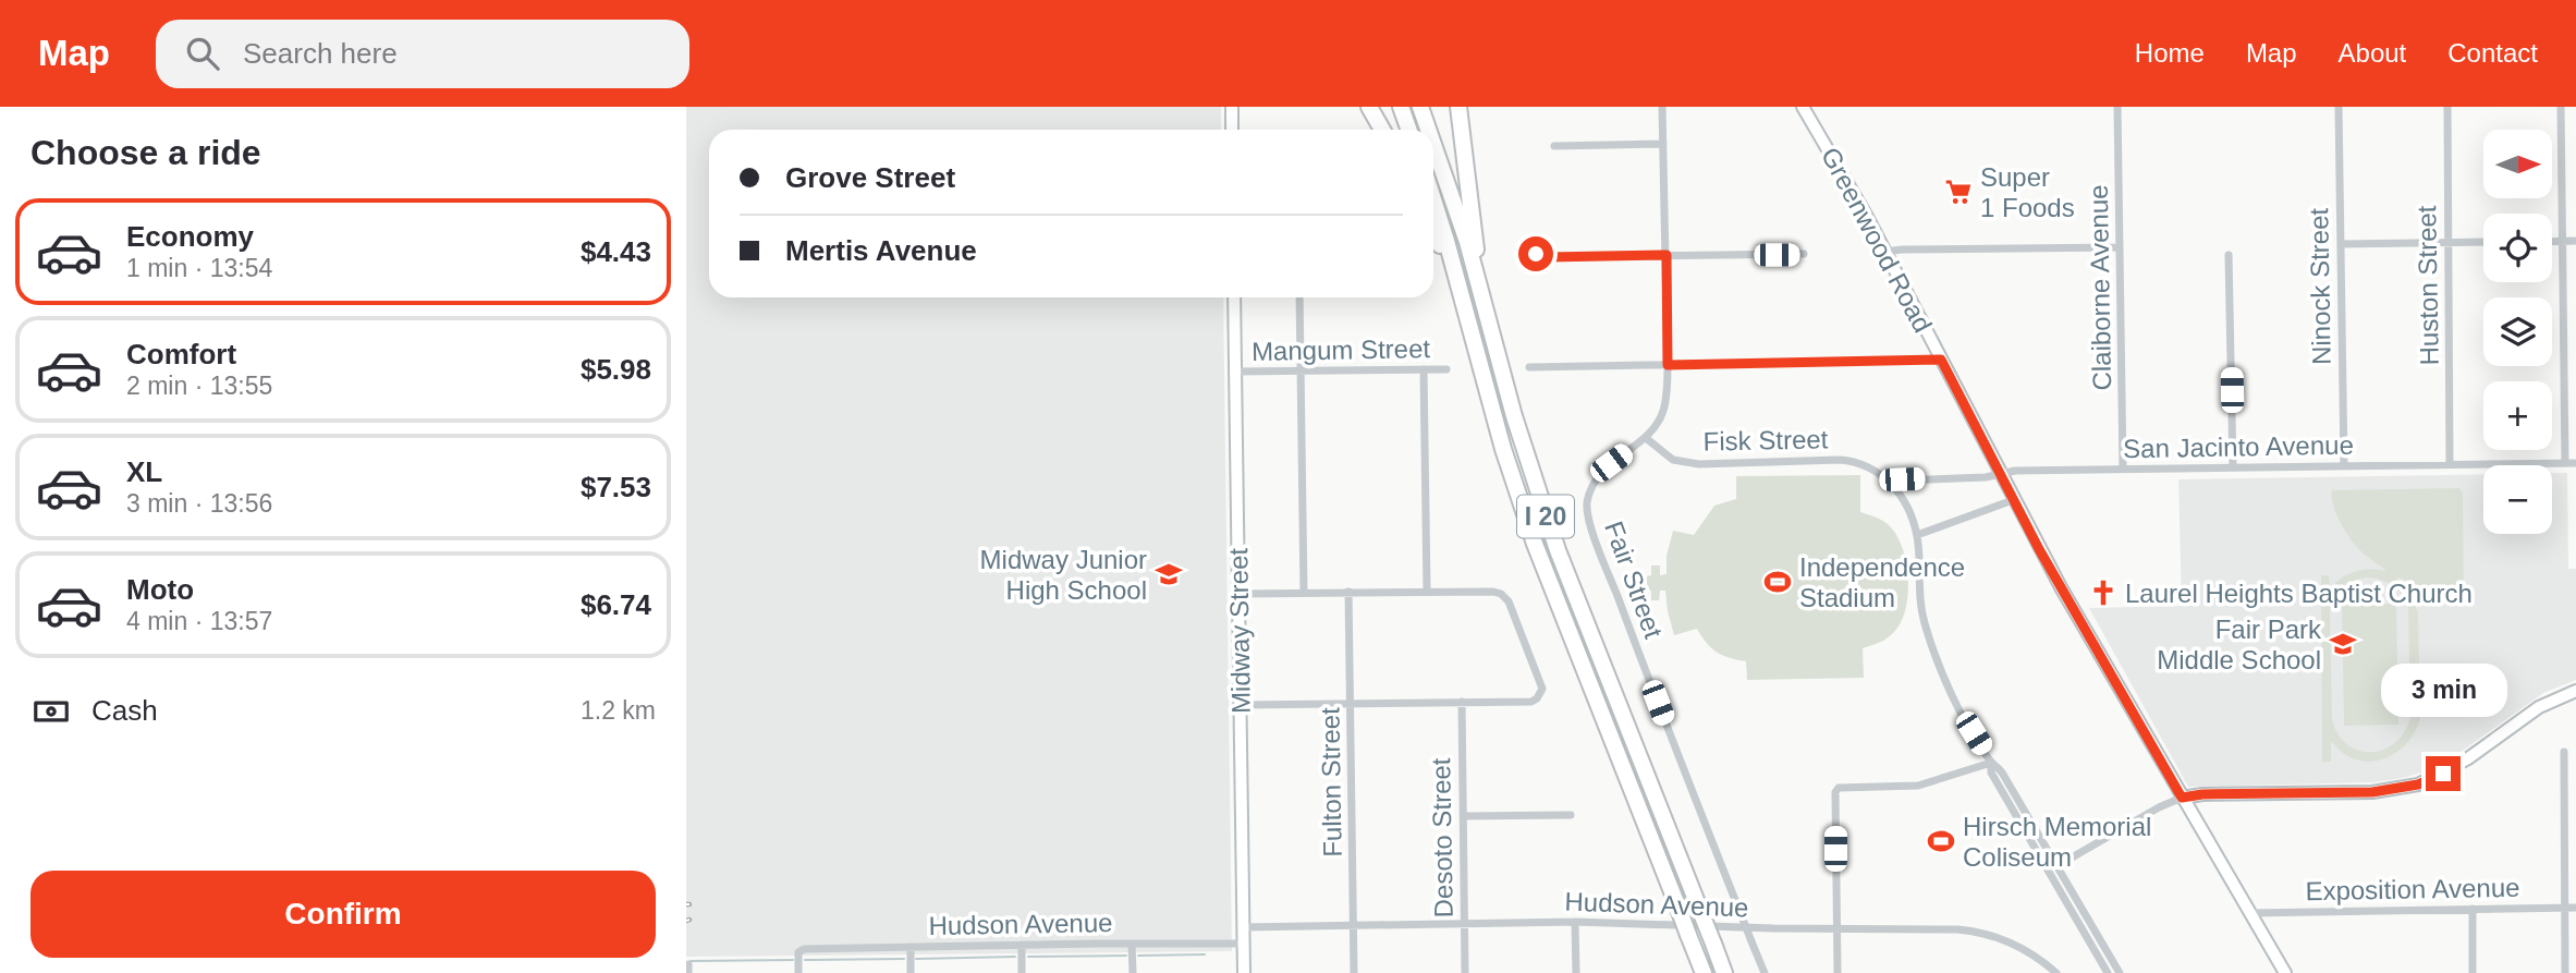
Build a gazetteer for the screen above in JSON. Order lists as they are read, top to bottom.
{
  "streets": {
    "highway": ["I 20"],
    "street": [
      "Greenwood Road",
      "Huston Street",
      "Ninock Street",
      "Claiborne Avenue",
      "Mangum Street",
      "Fisk Street",
      "San Jacinto Avenue",
      "Fair Street",
      "Midway Street",
      "Fulton Street",
      "Desoto Street",
      "Exposition Avenue",
      "Hudson Avenue"
    ]
  },
  "crossings": [
    ["Greenwood Road", "San Jacinto Avenue"],
    ["Greenwood Road", "Exposition Avenue"],
    ["Huston Street", "San Jacinto Avenue"],
    ["Ninock Street", "San Jacinto Avenue"],
    ["Claiborne Avenue", "San Jacinto Avenue"],
    ["Mangum Street", "Midway Street"],
    ["Fisk Street", "Fair Street"],
    ["Midway Street", "Hudson Avenue"],
    ["Fulton Street", "Hudson Avenue"],
    ["Desoto Street", "Hudson Avenue"]
  ],
  "places": {
    "supermarket": ["Super 1 Foods"],
    "school or university": ["Midway Junior High School", "Fair Park Middle School"],
    "sports": ["Independence Stadium", "Hirsch Memorial Coliseum"],
    "church": ["Laurel Heights Baptist Church"]
  },
  "north": "right",
  "page": {
    "header": "Map",
    "search": "Search here",
    "nav": [
      "Home",
      "Map",
      "About",
      "Contact"
    ],
    "heading": "Choose a ride",
    "map_buttons": ["+", "−"],
    "banner": ["Grove Street", "Mertis Avenue"],
    "list": [
      {
        "name": "Economy",
        "note": "1 min · 13:54",
        "value": "$4.43"
      },
      {
        "name": "Comfort",
        "note": "2 min · 13:55",
        "value": "$5.98"
      },
      {
        "name": "XL",
        "note": "3 min · 13:56",
        "value": "$7.53"
      },
      {
        "name": "Moto",
        "note": "4 min · 13:57",
        "value": "$6.74"
      }
    ],
    "bubble": "3 min",
    "pay": ["Cash", "1.2 km"],
    "buttons": "Confirm"
  }
}
